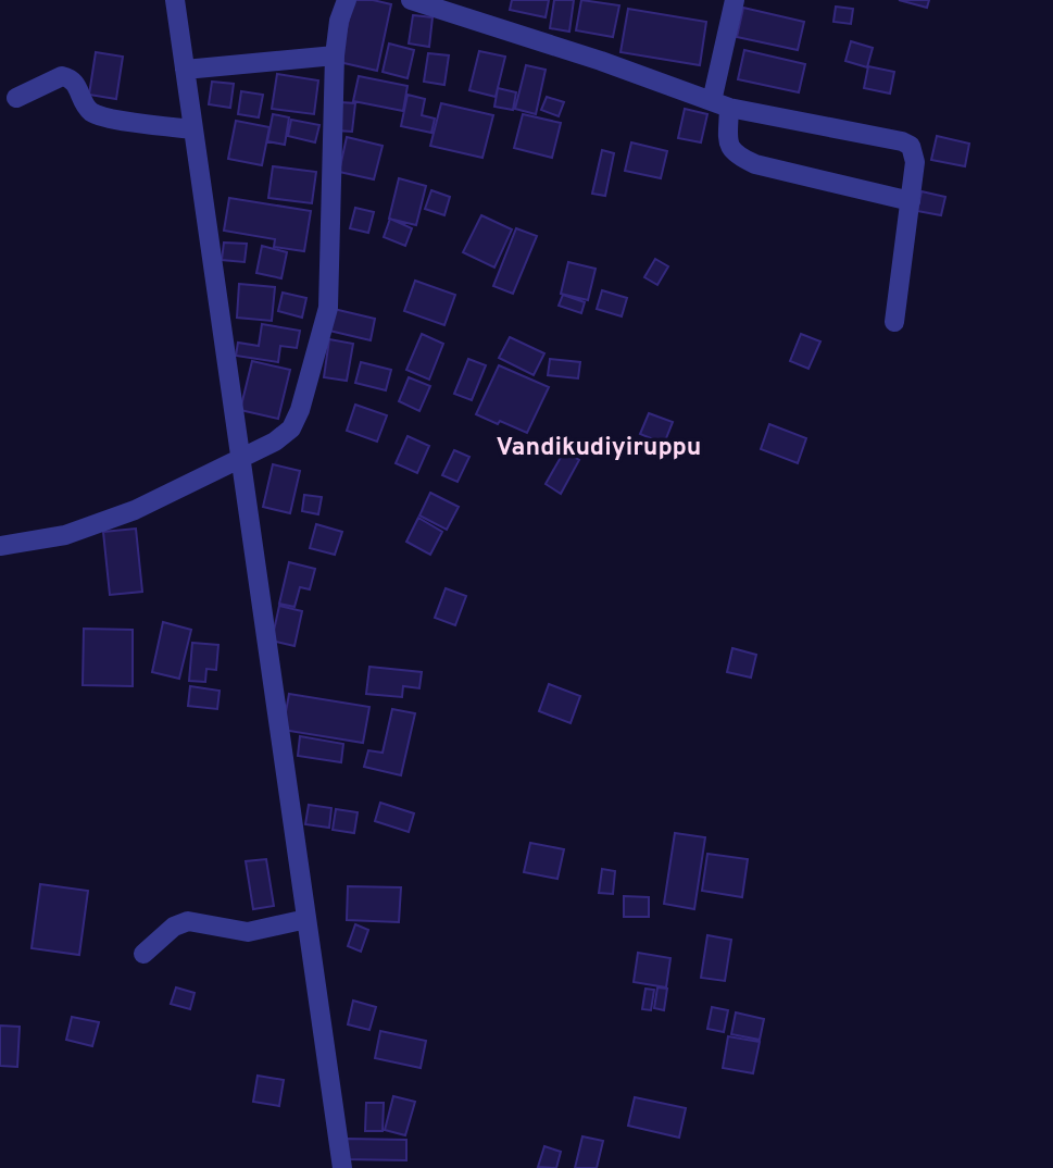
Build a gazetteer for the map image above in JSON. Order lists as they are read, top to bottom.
{
  "districts": ["Vandikudiyiruppu"]
}
